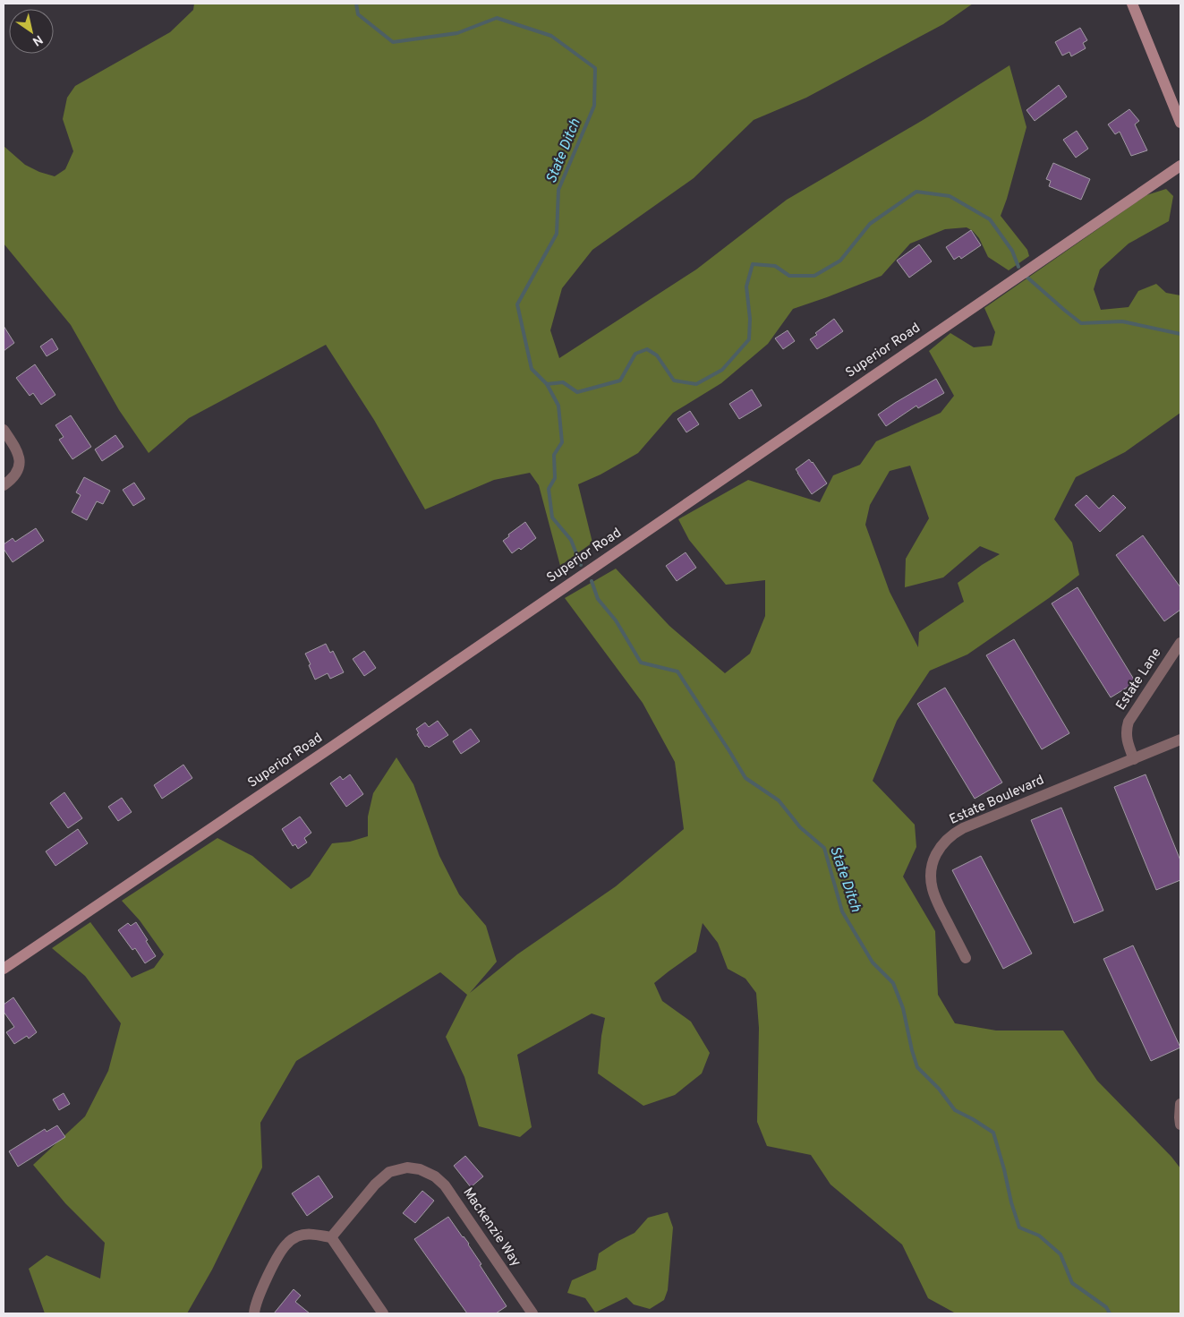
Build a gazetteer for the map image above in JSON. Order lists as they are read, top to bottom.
{
  "streets": {
    "street": [
      "Superior Road",
      "Estate Lane",
      "Estate Boulevard",
      "Mackenzie Way"
    ]
  },
  "crossings": [
    ["Estate Lane", "Estate Boulevard"]
  ],
  "water": ["State Ditch"],
  "north": "bottom right"
}
